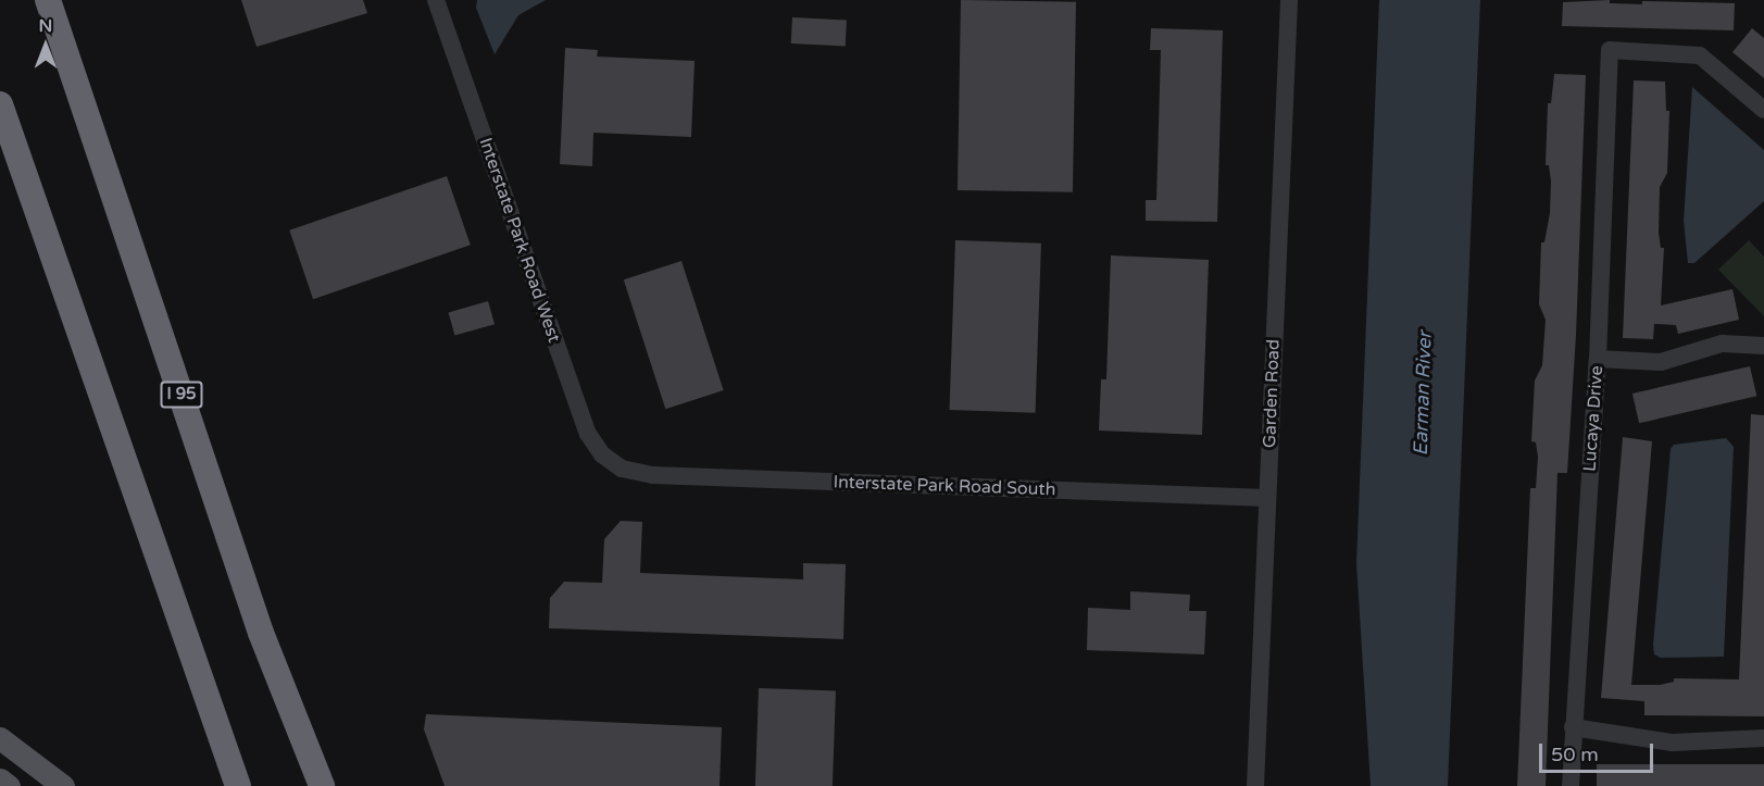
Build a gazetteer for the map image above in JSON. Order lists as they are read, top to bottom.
{
  "streets": {
    "highway": ["I 95"],
    "street": [
      "Interstate Park Road West",
      "Garden Road",
      "Lucaya Drive",
      "Interstate Park Road South"
    ]
  },
  "crossings": [
    ["Interstate Park Road West", "Interstate Park Road South"],
    ["Garden Road", "Interstate Park Road South"]
  ],
  "water": ["Earman River"],
  "scale_bar": "50 m",
  "north": "top"
}
